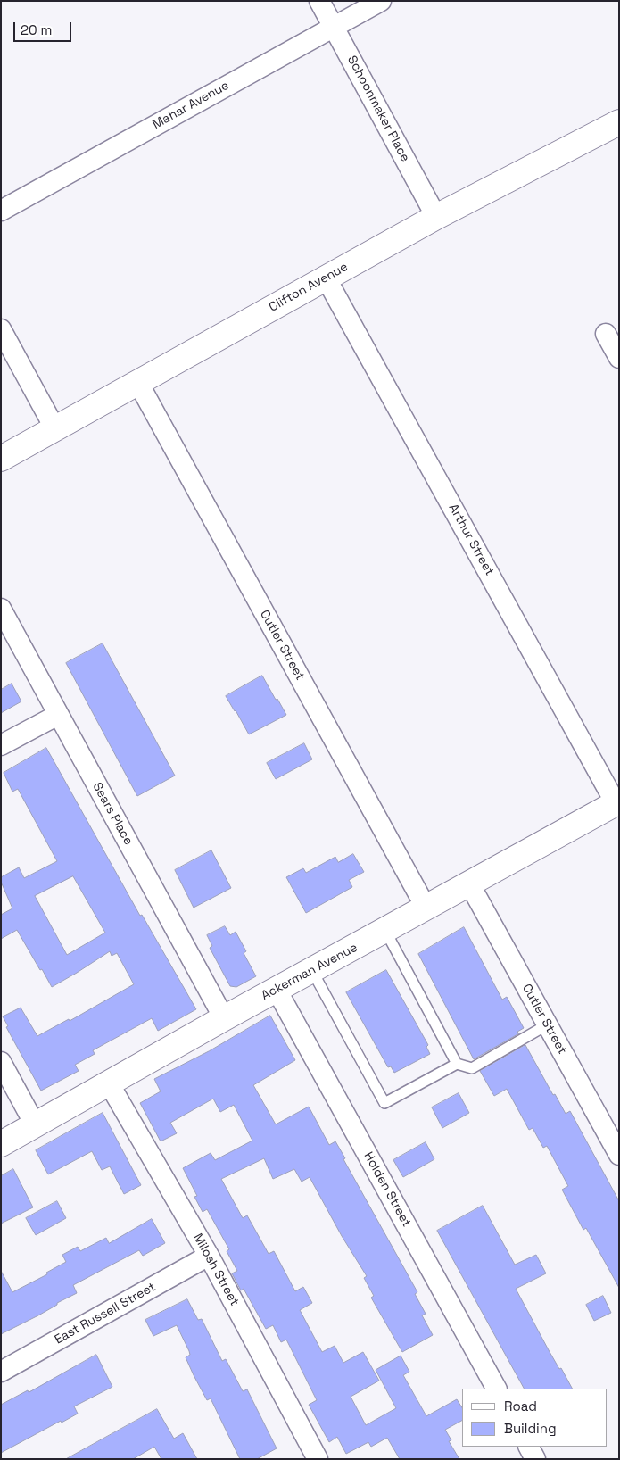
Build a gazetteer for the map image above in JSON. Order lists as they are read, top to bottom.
{
  "streets": {
    "street": [
      "Mahar Avenue",
      "Schoonmaker Place",
      "Clifton Avenue",
      "Arthur Street",
      "Cutler Street",
      "Sears Place",
      "Ackerman Avenue",
      "Holden Street",
      "Milosh Street",
      "East Russell Street"
    ]
  },
  "crossings": [
    ["Mahar Avenue", "Schoonmaker Place"],
    ["Schoonmaker Place", "Clifton Avenue"],
    ["Clifton Avenue", "Arthur Street"],
    ["Clifton Avenue", "Cutler Street"],
    ["Arthur Street", "Ackerman Avenue"],
    ["Cutler Street", "Ackerman Avenue"],
    ["Sears Place", "Ackerman Avenue"],
    ["Ackerman Avenue", "Holden Street"],
    ["Ackerman Avenue", "Milosh Street"],
    ["Milosh Street", "East Russell Street"]
  ],
  "legend": ["Road", "Building"],
  "scale_bar": "20 m"
}
